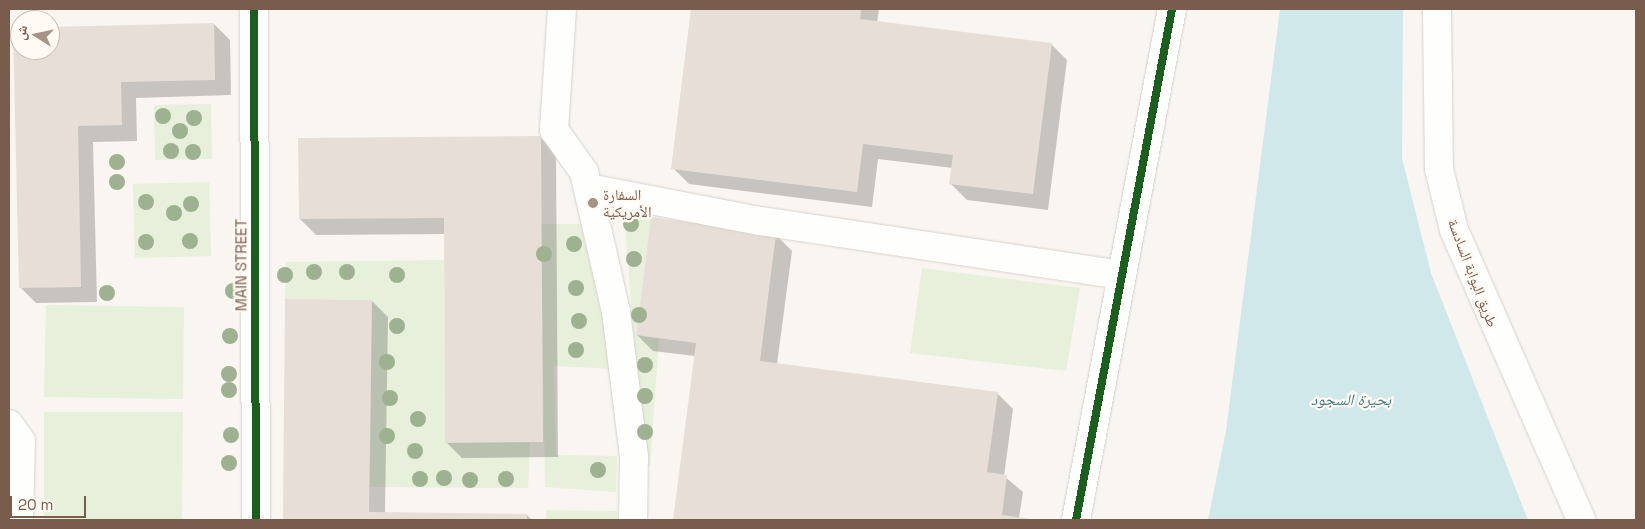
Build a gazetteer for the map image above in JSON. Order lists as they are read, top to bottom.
{
  "streets": {
    "street": ["MAIN STREET", "طريق البوابة السادسة"]
  },
  "water": ["بحيرة السجود"],
  "places": ["السفارة الأمريكية"],
  "scale_bar": "20 m",
  "north": "left"
}
